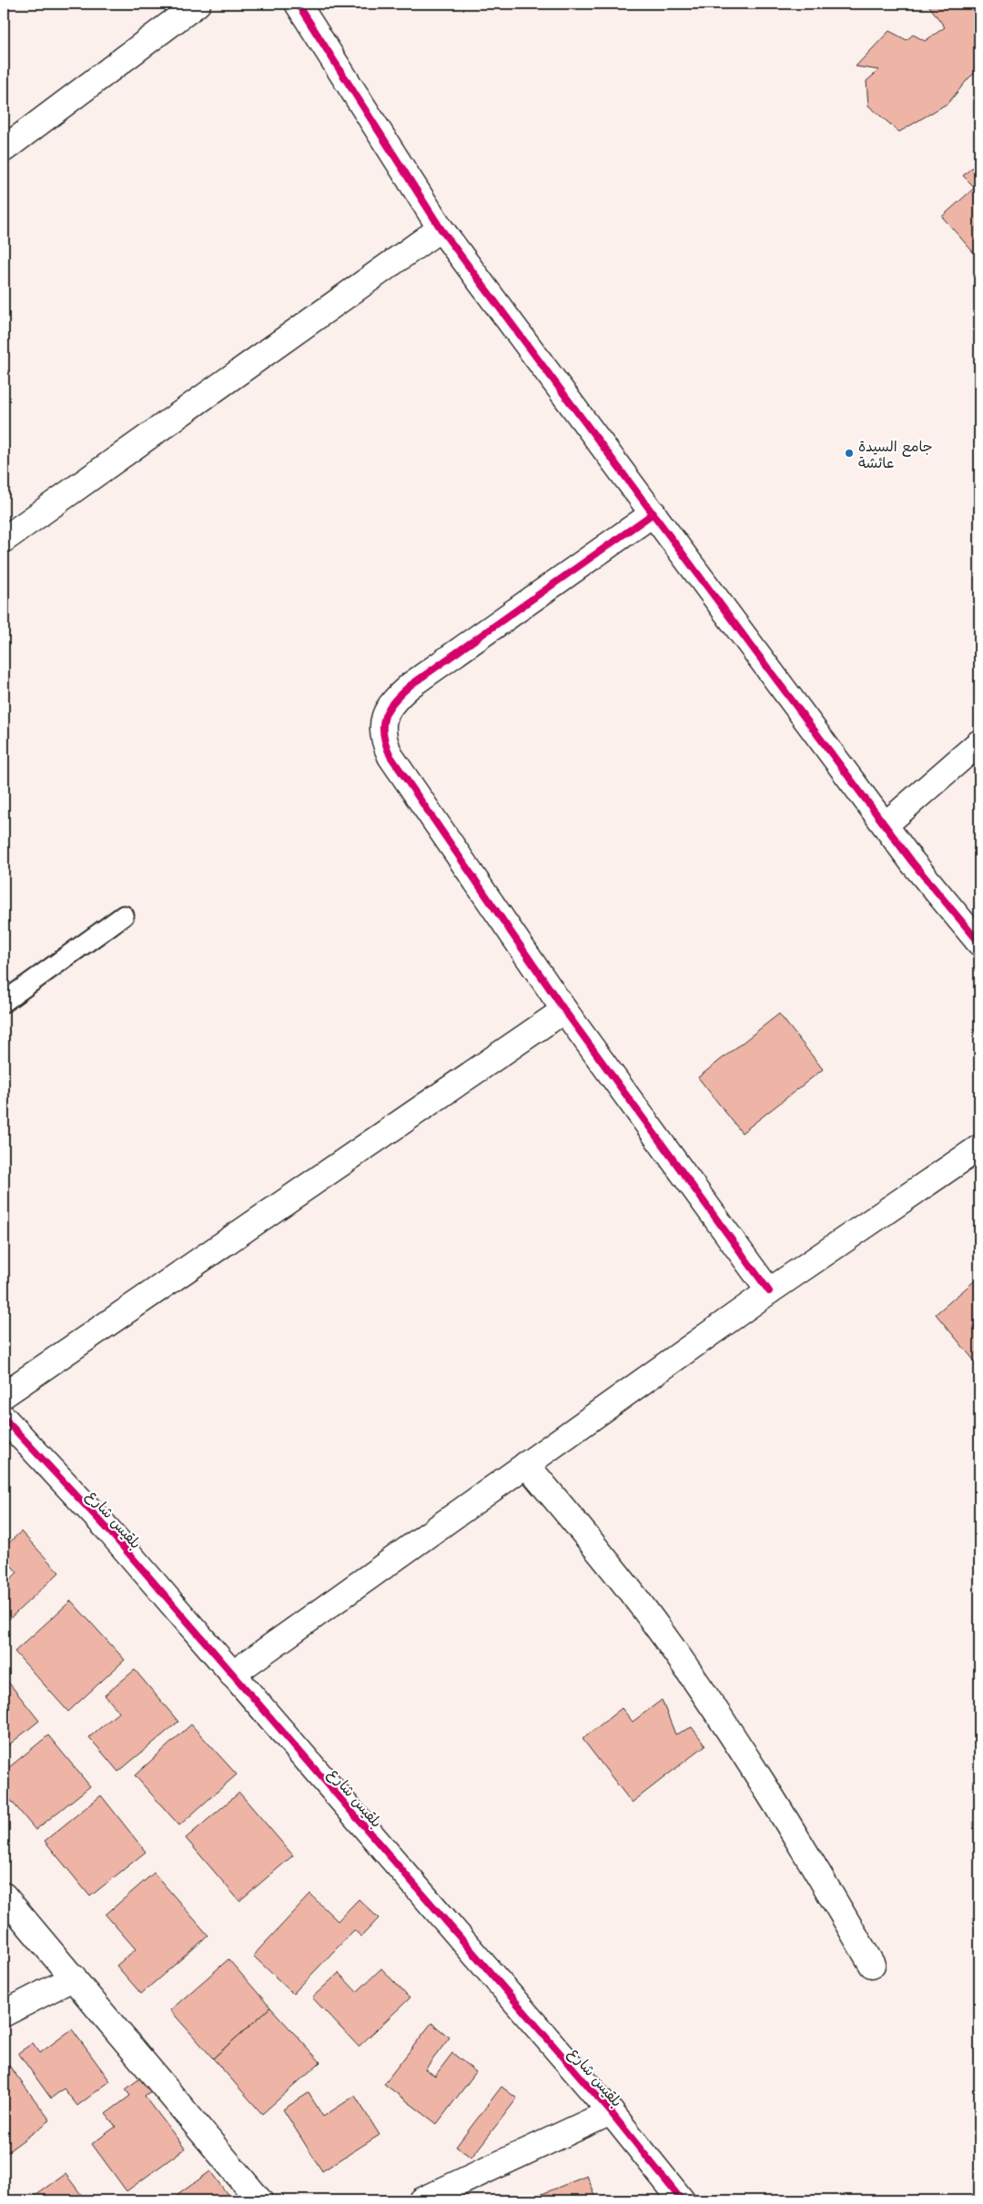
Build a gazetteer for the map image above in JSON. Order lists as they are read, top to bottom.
{
  "streets": {
    "street": ["بلقيس شارع"]
  },
  "places": ["جامع السيدة عائشة"]
}
